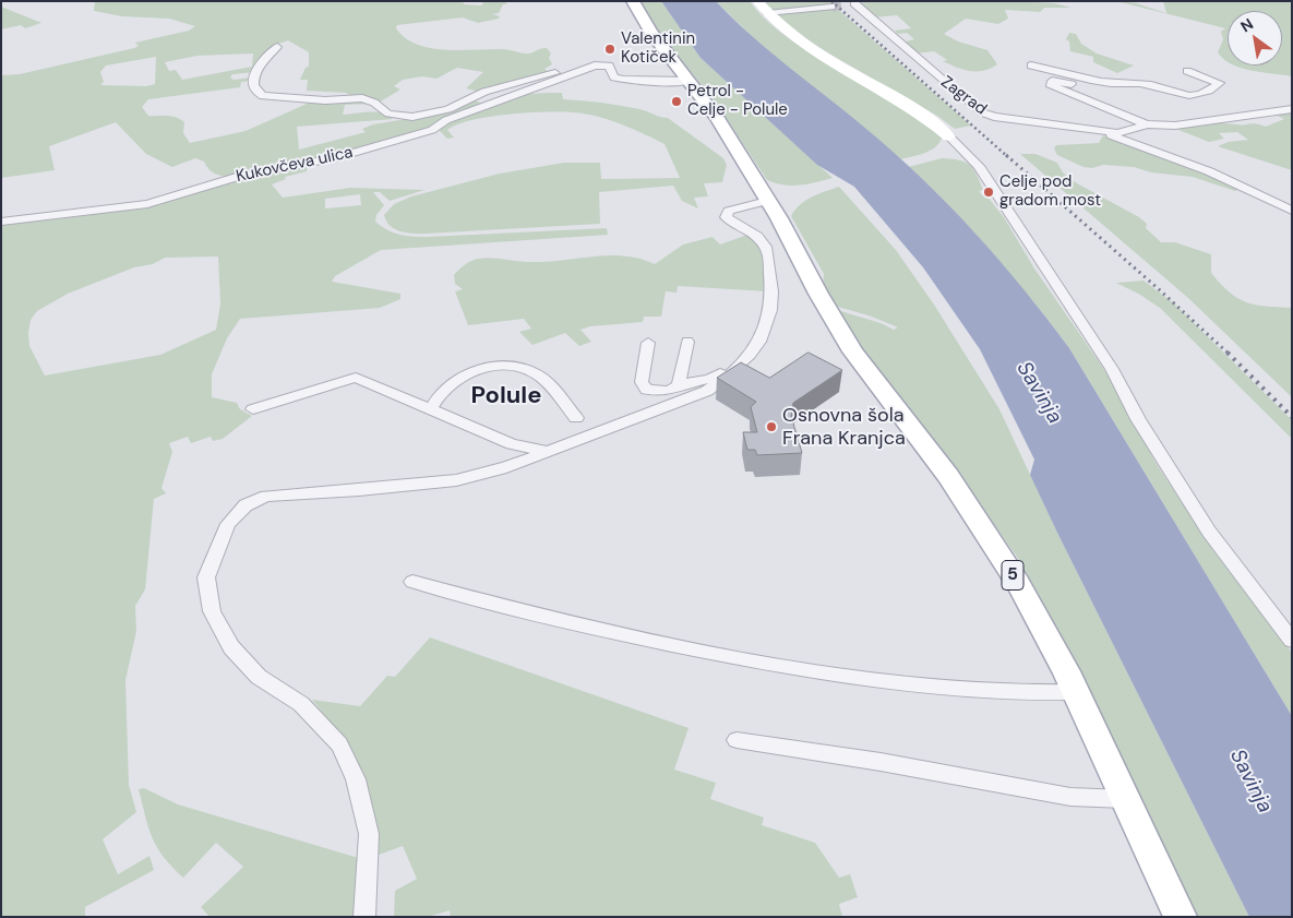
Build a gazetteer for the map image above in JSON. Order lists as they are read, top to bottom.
{
  "streets": {
    "main road": ["5"],
    "street": ["Zagrad", "Kukovčeva ulica"]
  },
  "crossings": [
    ["Kukovčeva ulica", "5"]
  ],
  "districts": ["Polule"],
  "water": ["Savinja"],
  "places": [
    "Valentinin Kotiček",
    "Petrol - Celje - Polule",
    "Celje pod gradom most",
    "Osnovna šola Frana Kranjca"
  ],
  "north": "top left"
}
